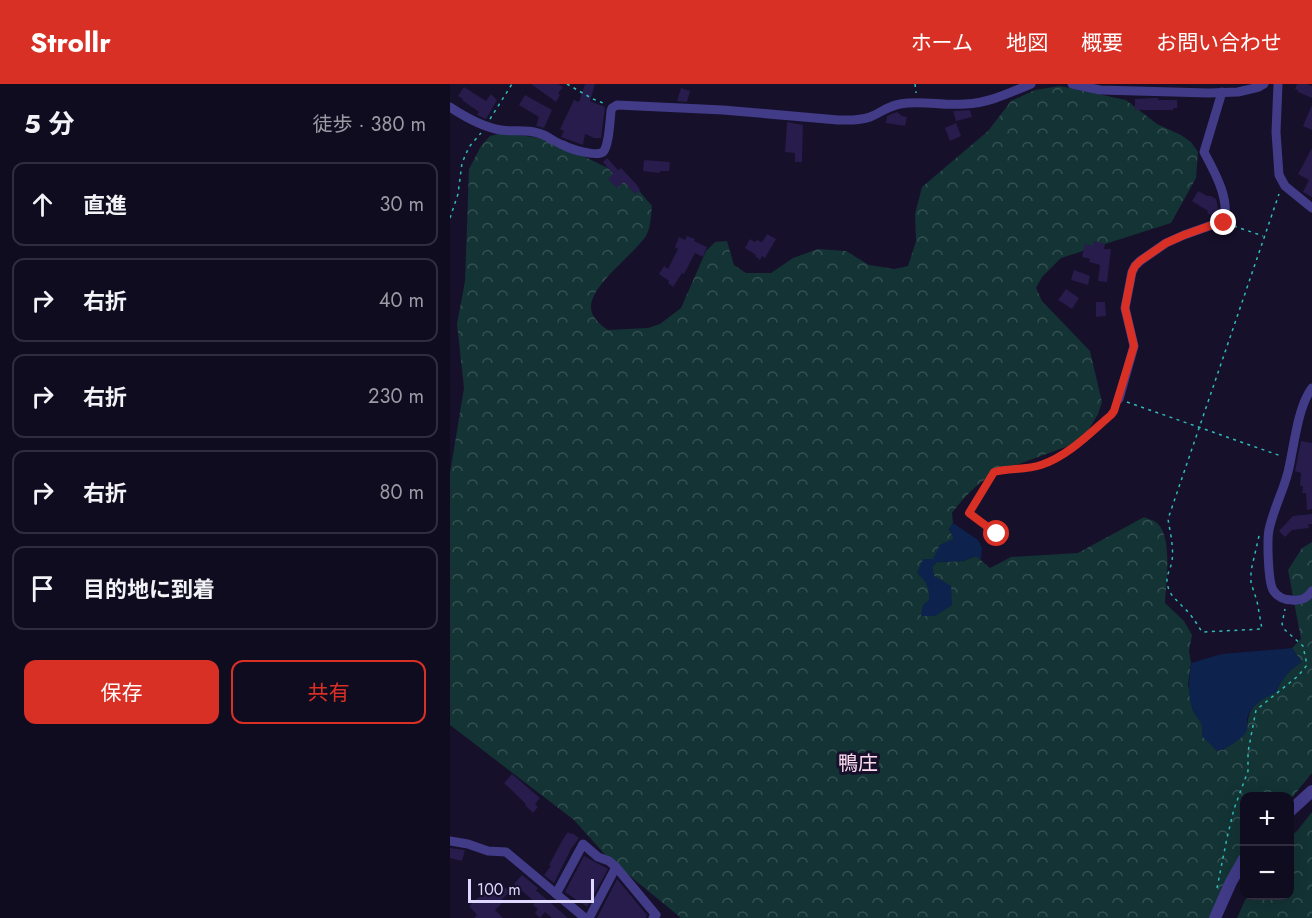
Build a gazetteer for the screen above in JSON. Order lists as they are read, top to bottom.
{
  "districts": ["鴨庄"],
  "scale_bar": "100 m",
  "page": {
    "header": "Strollr",
    "nav": [
      "ホーム",
      "地図",
      "概要",
      "お問い合わせ"
    ],
    "heading": ["5 分", "徒歩 · 380 m"],
    "list": [
      ["直進", "30 m"],
      ["右折", "40 m"],
      ["右折", "230 m"],
      ["右折", "80 m"],
      "目的地に到着"
    ],
    "buttons": ["保存", "共有"],
    "map_buttons": ["+", "−"],
    "scale": "100 m"
  }
}
